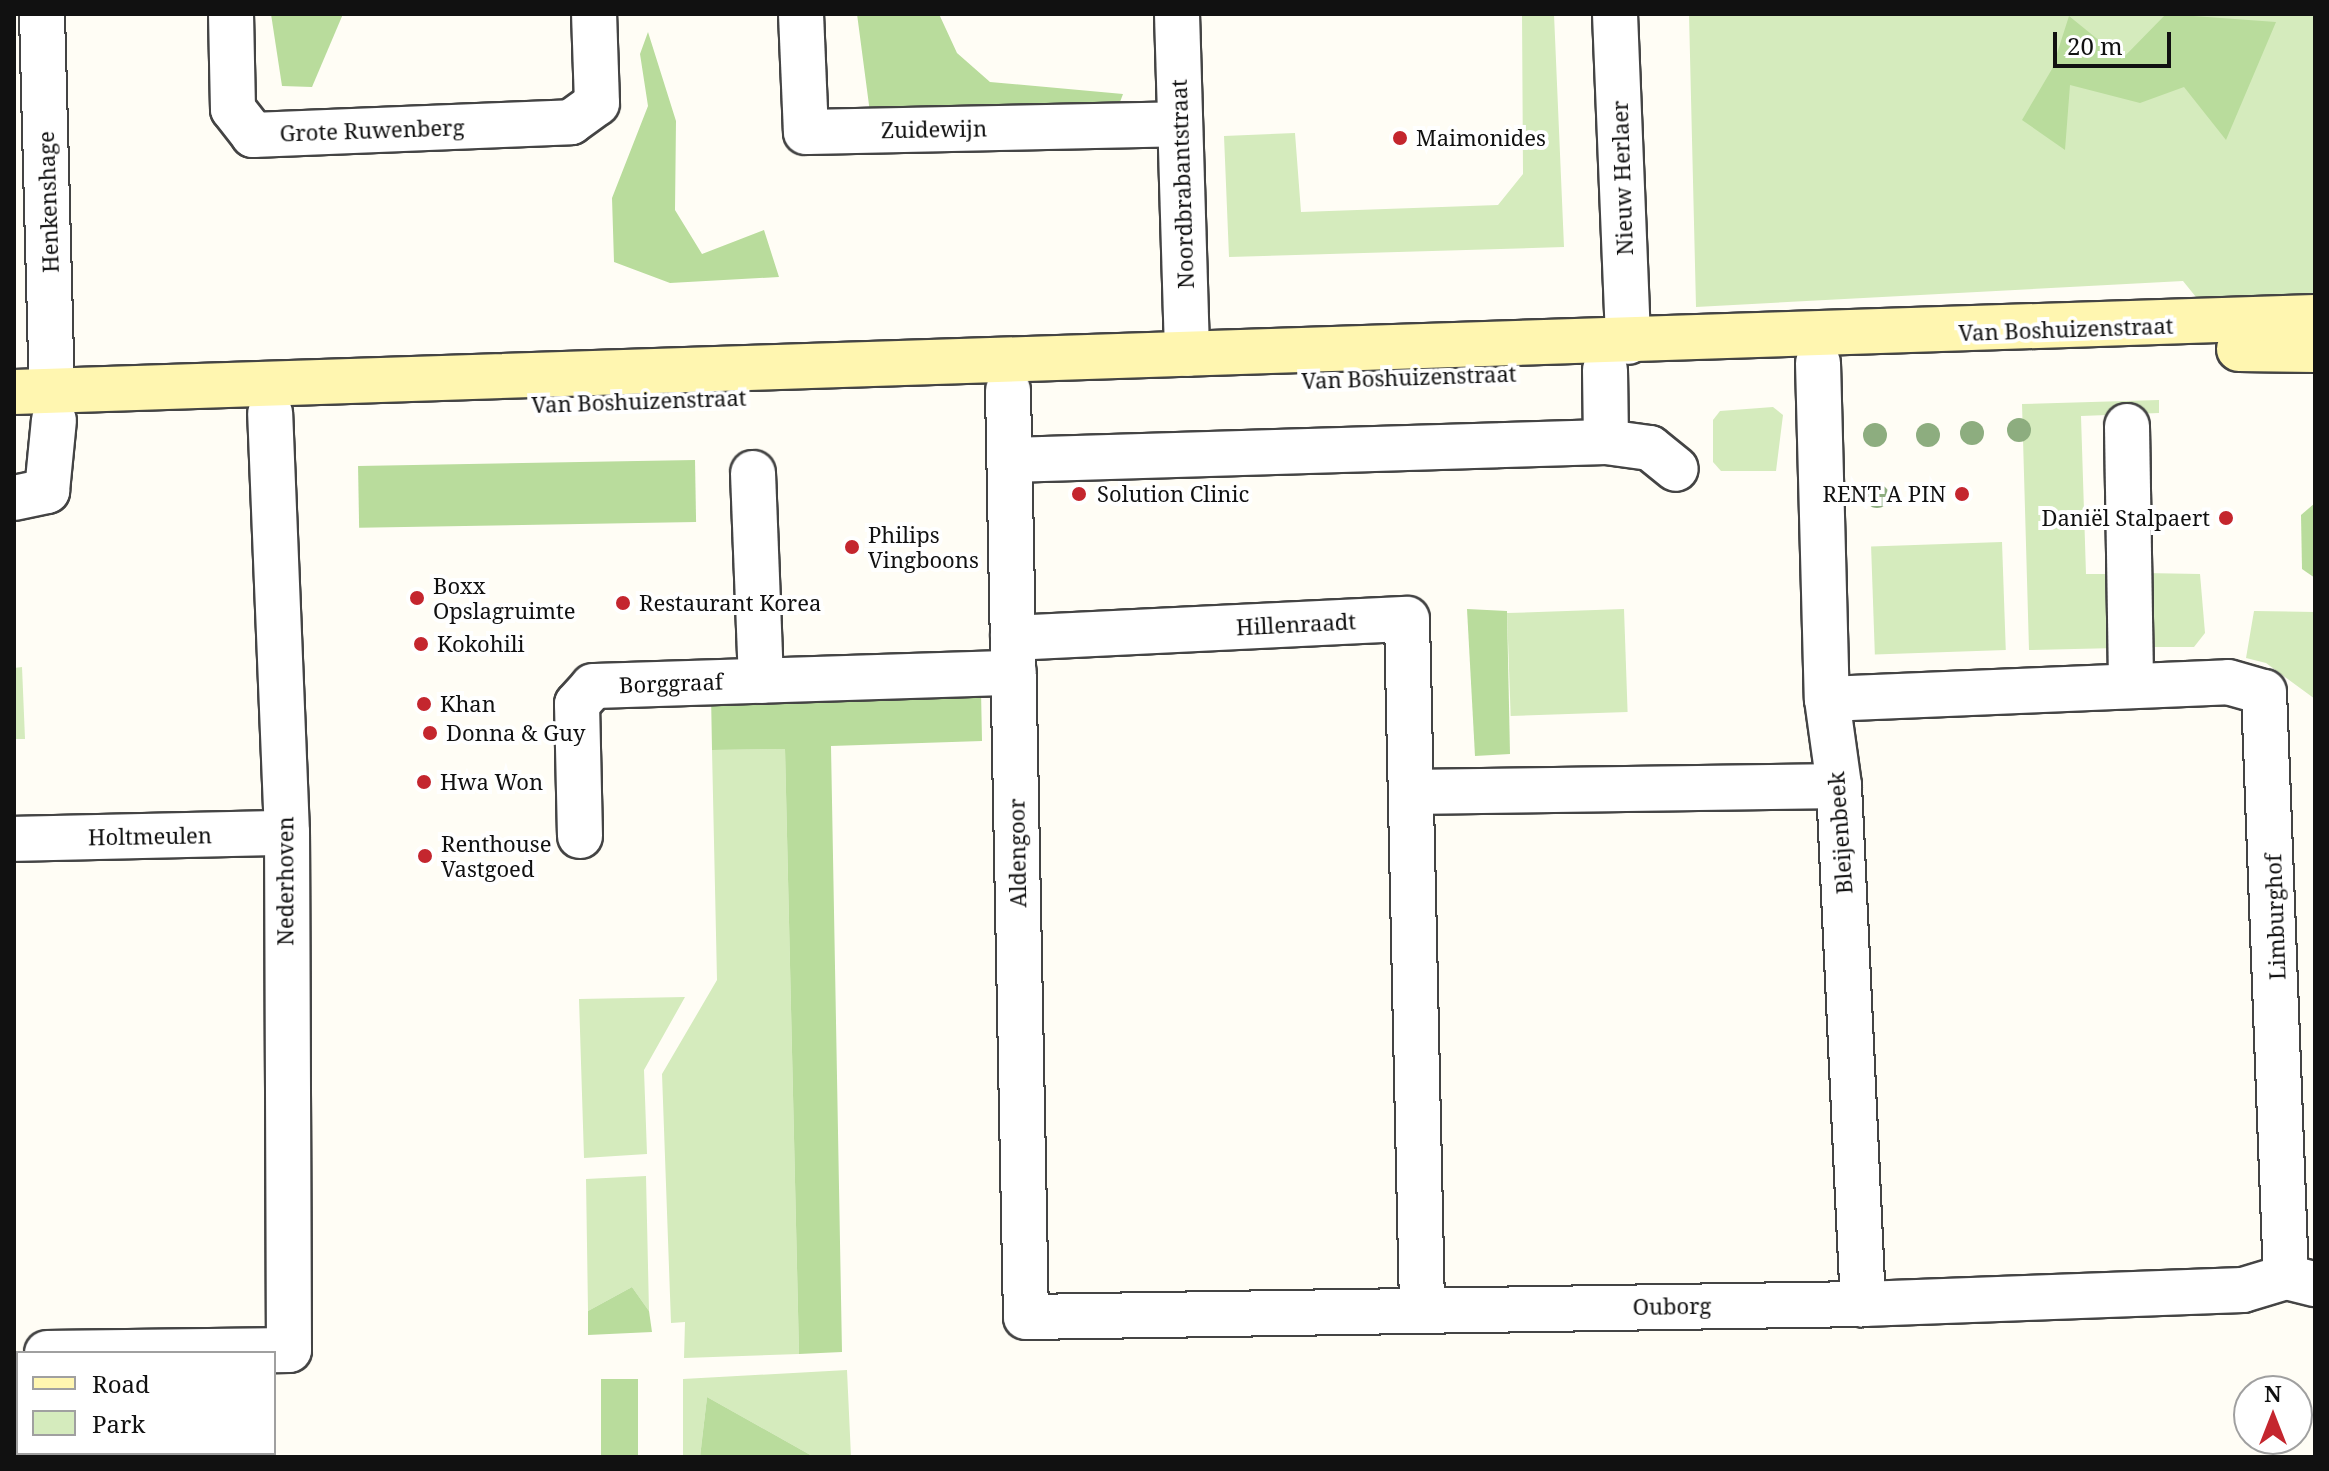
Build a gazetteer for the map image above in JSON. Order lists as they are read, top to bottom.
{
  "streets": {
    "street": [
      "Zuidewijn",
      "Grote Ruwenberg",
      "Nieuw Herlaer",
      "Noordbrabantstraat",
      "Henkenshage",
      "Van Boshuizenstraat",
      "Hillenraadt",
      "Borggraaf",
      "Bleijenbeek",
      "Holtmeulen",
      "Aldengoor",
      "Nederhoven",
      "Limburghof",
      "Ouborg"
    ]
  },
  "crossings": [
    ["Zuidewijn", "Noordbrabantstraat"],
    ["Nieuw Herlaer", "Van Boshuizenstraat"],
    ["Noordbrabantstraat", "Van Boshuizenstraat"],
    ["Henkenshage", "Van Boshuizenstraat"],
    ["Van Boshuizenstraat", "Bleijenbeek"],
    ["Van Boshuizenstraat", "Aldengoor"],
    ["Van Boshuizenstraat", "Nederhoven"],
    ["Hillenraadt", "Borggraaf"],
    ["Hillenraadt", "Aldengoor"],
    ["Hillenraadt", "Ouborg"],
    ["Borggraaf", "Aldengoor"],
    ["Bleijenbeek", "Limburghof"],
    ["Bleijenbeek", "Ouborg"],
    ["Holtmeulen", "Nederhoven"],
    ["Aldengoor", "Ouborg"],
    ["Limburghof", "Ouborg"]
  ],
  "places": [
    "Maimonides",
    "Solution Clinic",
    "RENT A PIN",
    "Daniël Stalpaert",
    "Philips Vingboons",
    "Boxx Opslagruimte",
    "Restaurant Korea",
    "Kokohili",
    "Khan",
    "Donna & Guy",
    "Hwa Won",
    "Renthouse Vastgoed"
  ],
  "legend": ["Road", "Park"],
  "scale_bar": "20 m",
  "north": "top"
}
